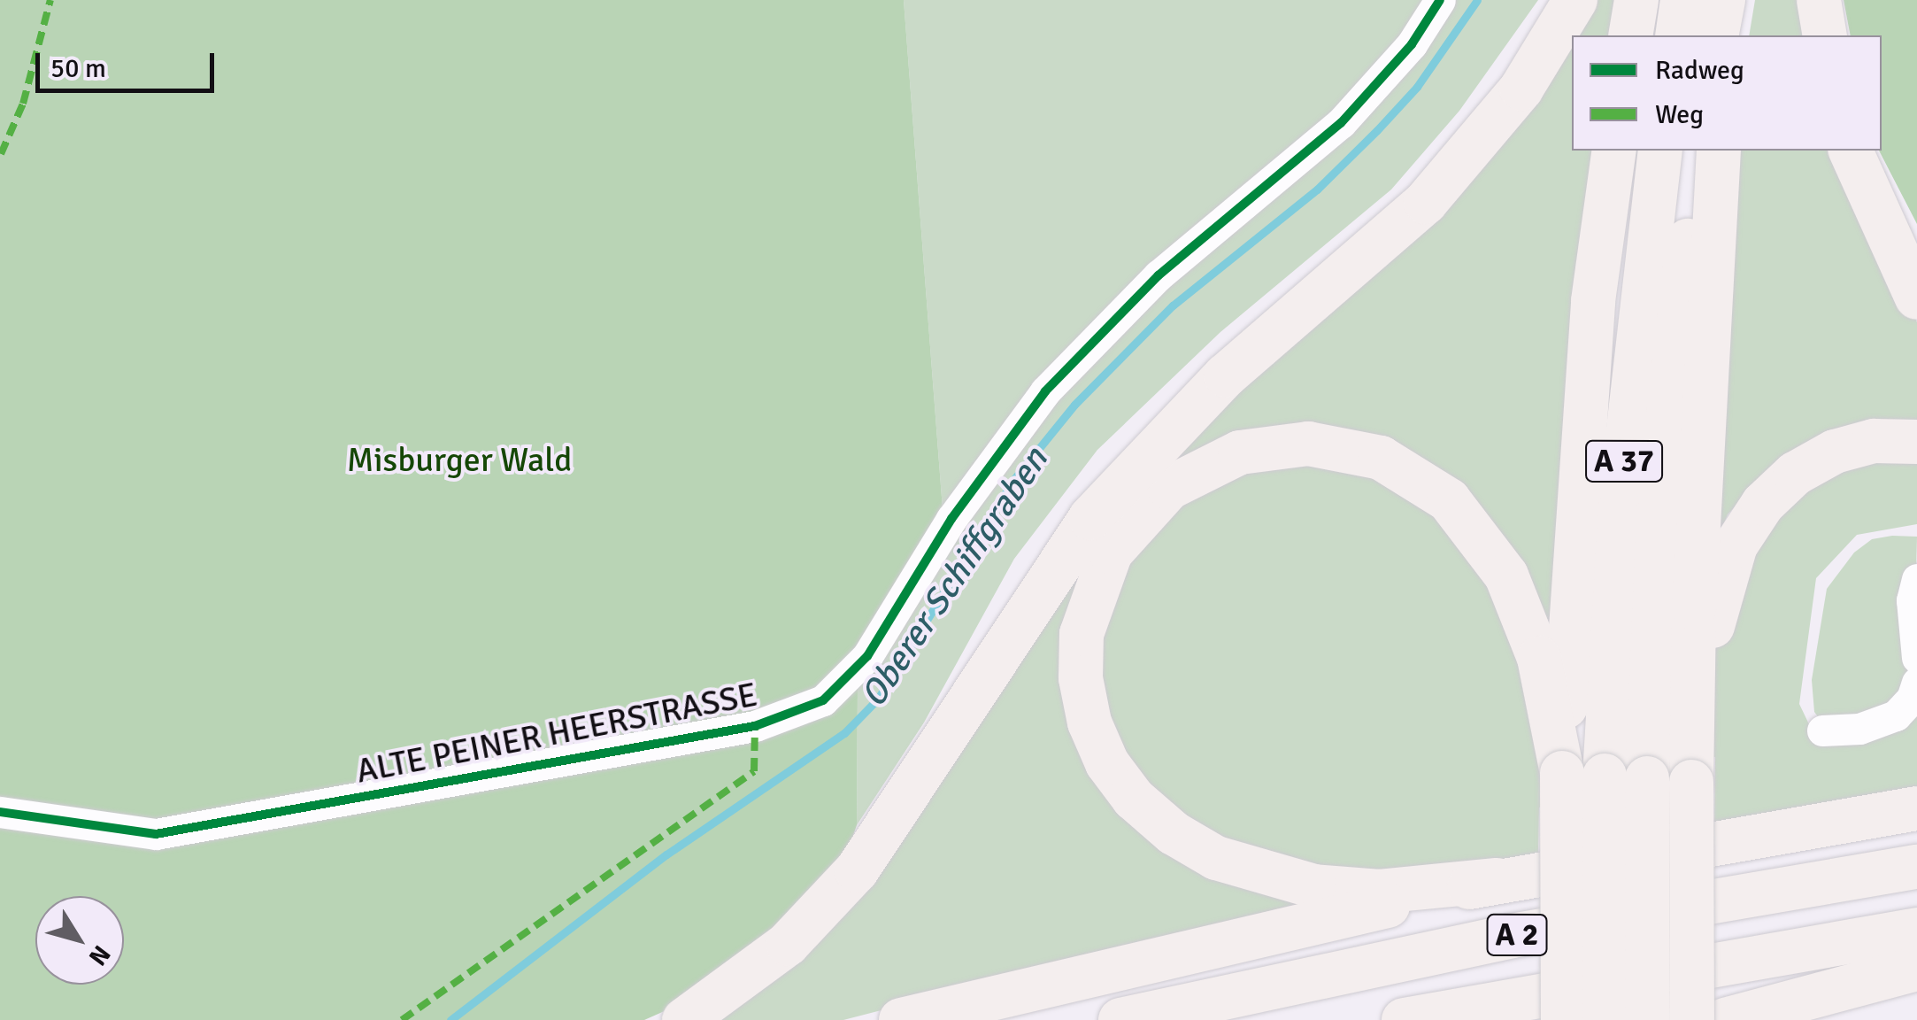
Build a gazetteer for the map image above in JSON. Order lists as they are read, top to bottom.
{
  "streets": {
    "highway": ["A 37", "A 2"],
    "street": ["ALTE PEINER HEERSTRASSE"]
  },
  "water": ["Oberer Schiffgraben"],
  "parks": ["Misburger Wald"],
  "legend": ["Radweg", "Weg"],
  "scale_bar": "50 m",
  "north": "bottom right"
}
